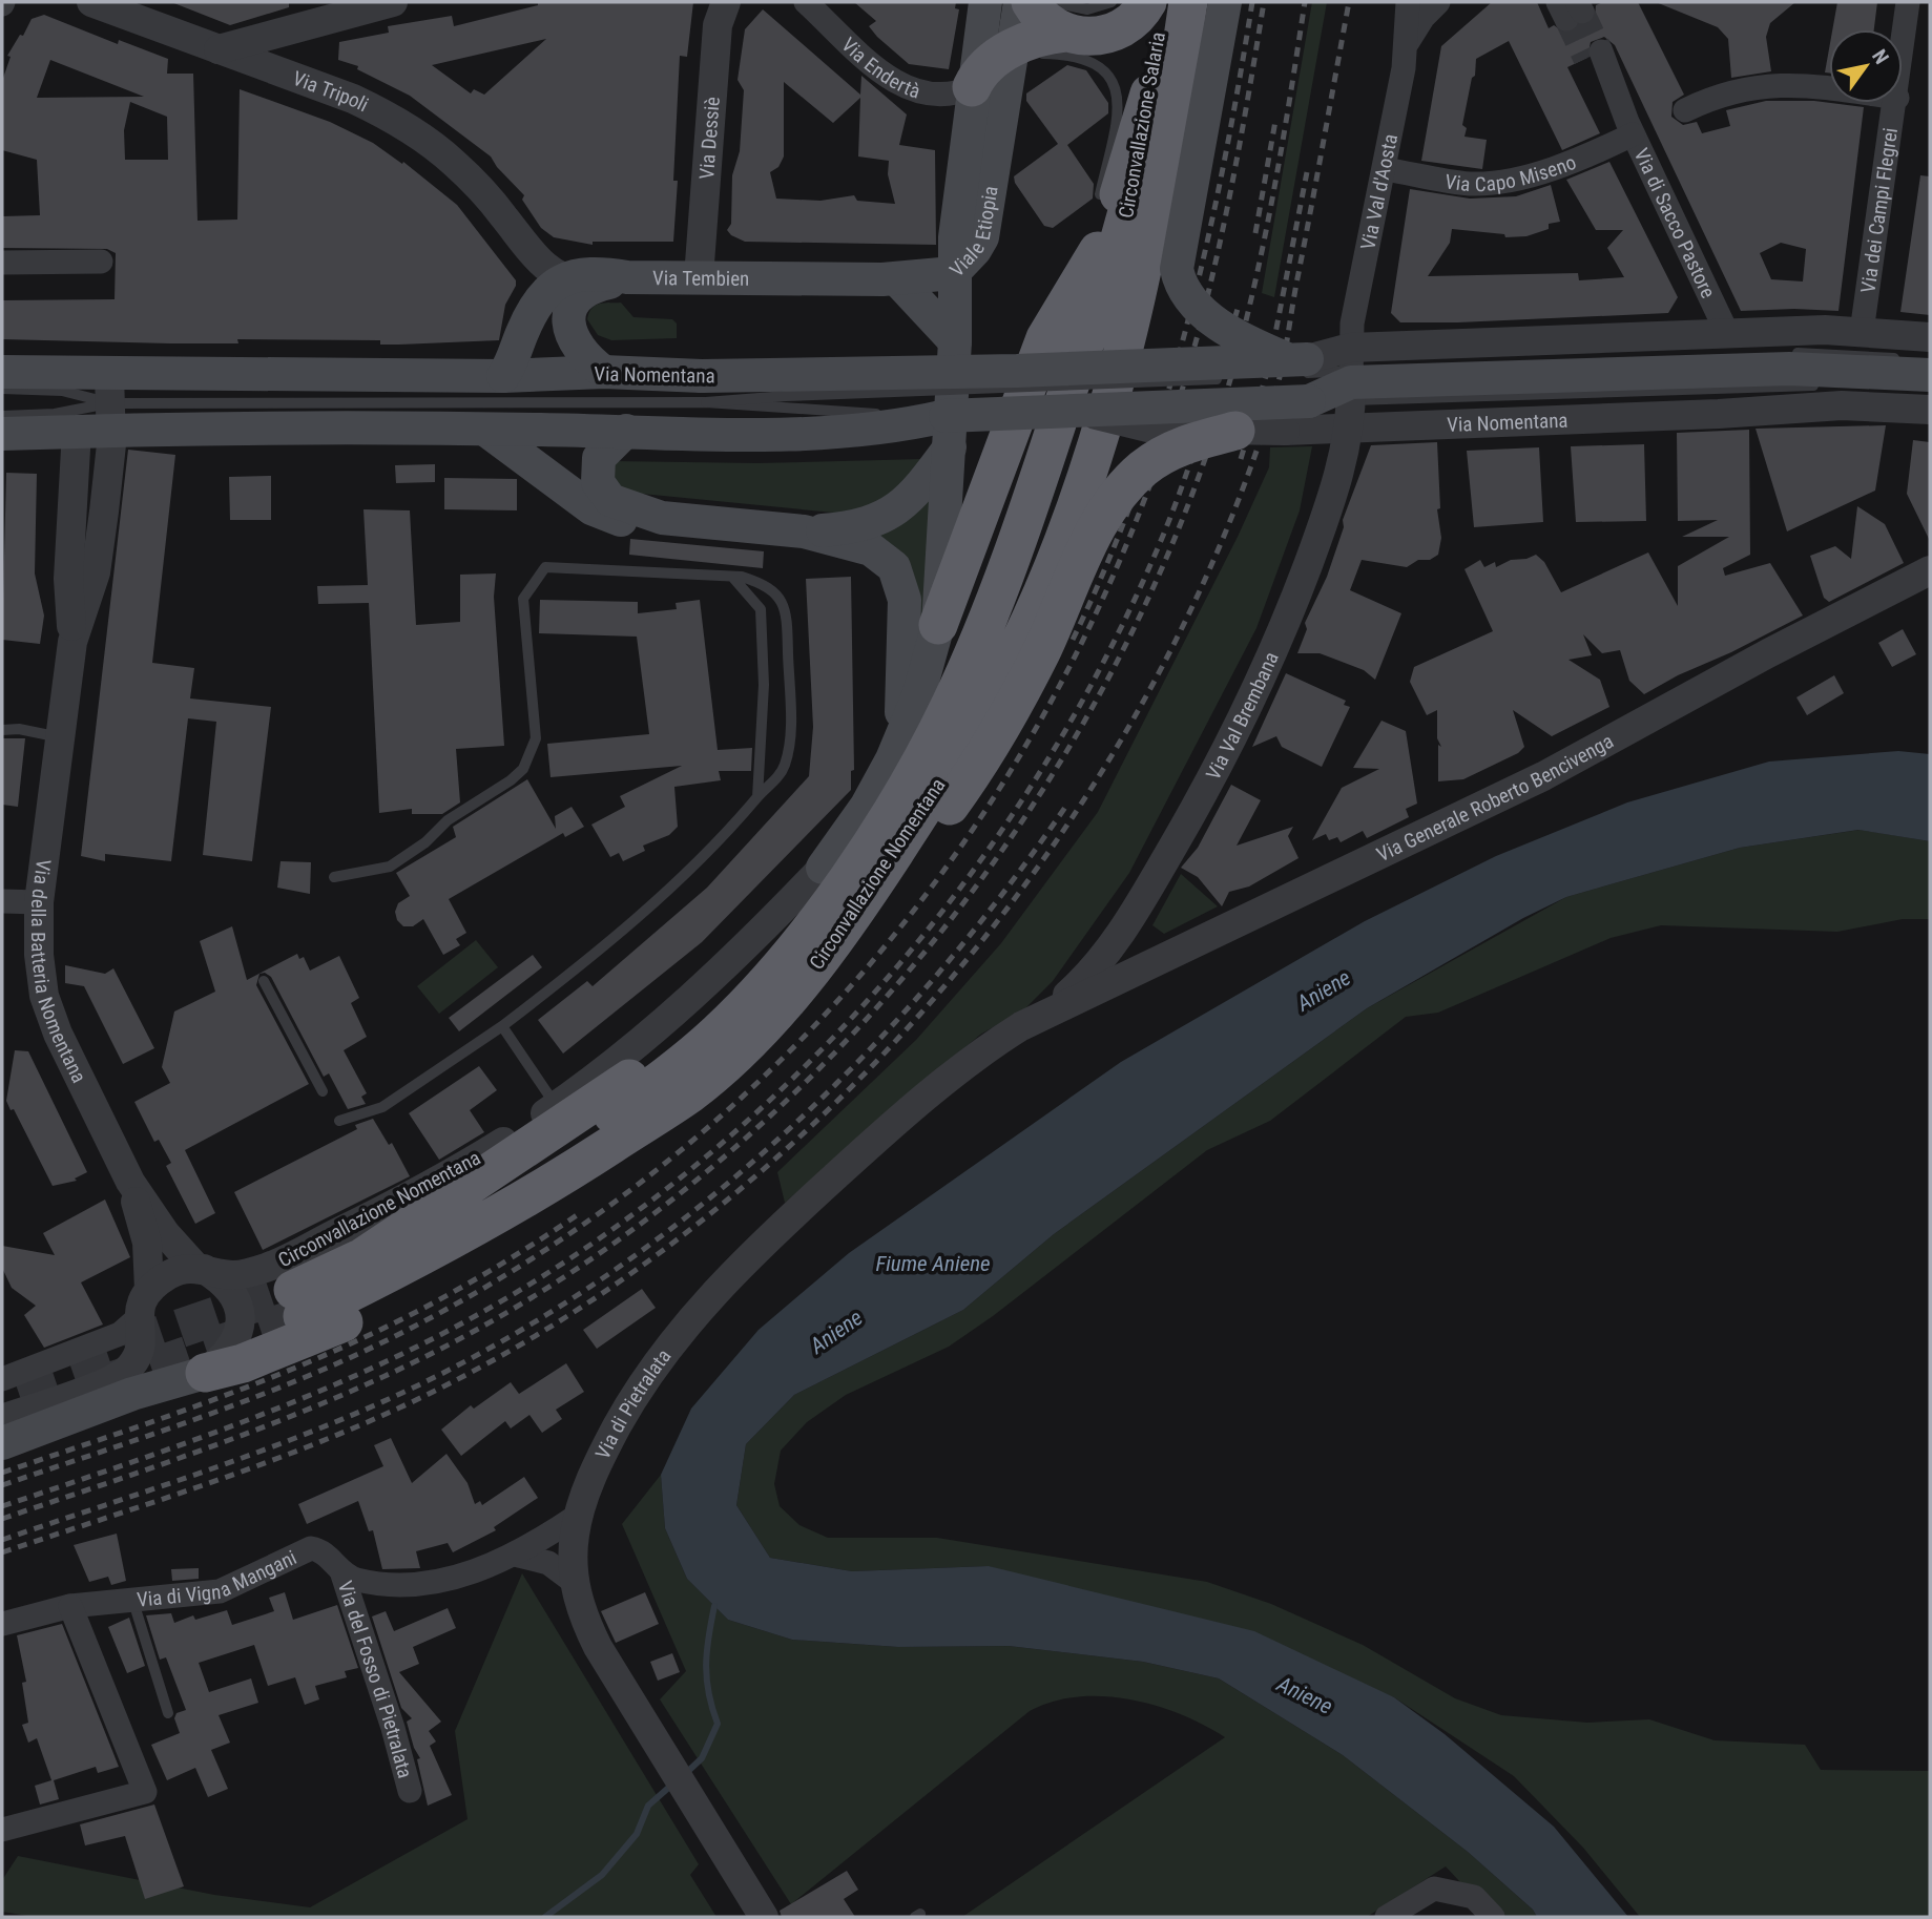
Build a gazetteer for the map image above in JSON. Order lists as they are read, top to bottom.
{
  "streets": {
    "highway": ["Circonvallazione Salaria", "Circonvallazione Nomentana"],
    "main road": ["Viale Etiopia", "Via Tembien", "Via Nomentana"],
    "street": [
      "Via Endertà",
      "Via Tripoli",
      "Via Dessiè",
      "Via Capo Miseno",
      "Via Val d'Aosta",
      "Via dei Campi Flegrei",
      "Via di Sacco Pastore",
      "Via Val Brembana",
      "Via Generale Roberto Bencivenga",
      "Via della Batteria Nomentana",
      "Via di Pietralata",
      "Via di Vigna Mangani",
      "Via del Fosso di Pietralata"
    ]
  },
  "crossings": [
    ["Via Endertà", "Viale Etiopia"],
    ["Via Tripoli", "Via Tembien"],
    ["Circonvallazione Salaria", "Circonvallazione Nomentana"],
    ["Via Dessiè", "Via Tembien"],
    ["Via Capo Miseno", "Via Val d'Aosta"],
    ["Via Capo Miseno", "Via di Sacco Pastore"],
    ["Via Val d'Aosta", "Via Nomentana"],
    ["Via Val d'Aosta", "Via Val Brembana"],
    ["Via dei Campi Flegrei", "Via Nomentana"],
    ["Viale Etiopia", "Via Tembien"],
    ["Viale Etiopia", "Circonvallazione Nomentana"],
    ["Via di Sacco Pastore", "Via Nomentana"],
    ["Via Tembien", "Circonvallazione Nomentana"],
    ["Via Nomentana", "Via Val Brembana"],
    ["Via Nomentana", "Circonvallazione Nomentana"],
    ["Via Nomentana", "Via della Batteria Nomentana"],
    ["Via Val Brembana", "Via Generale Roberto Bencivenga"],
    ["Via Val Brembana", "Via di Pietralata"],
    ["Via Generale Roberto Bencivenga", "Via di Pietralata"],
    ["Circonvallazione Nomentana", "Via della Batteria Nomentana"],
    ["Via di Pietralata", "Via di Vigna Mangani"],
    ["Via di Vigna Mangani", "Via del Fosso di Pietralata"]
  ],
  "water": ["Aniene", "Fiume Aniene"],
  "north": "top right"
}
